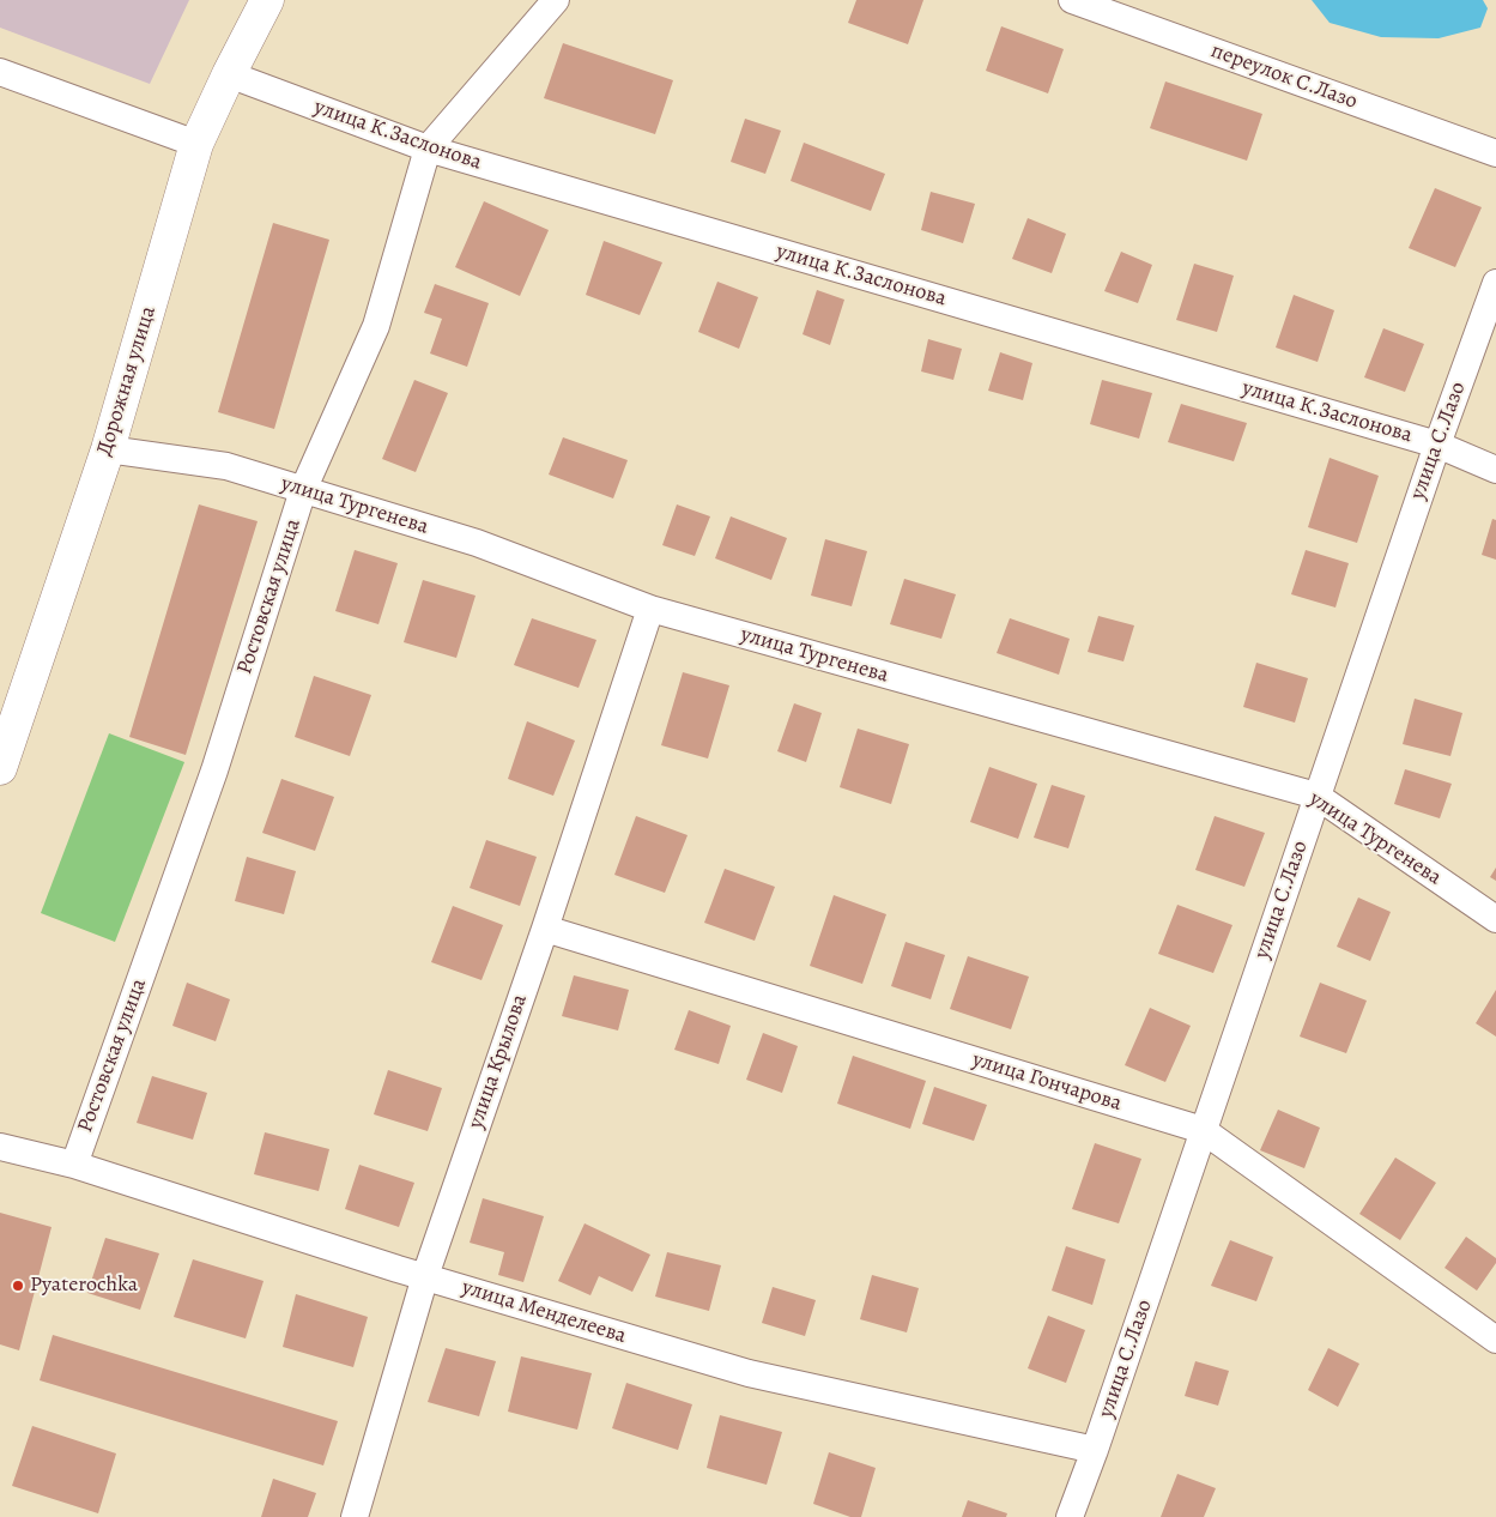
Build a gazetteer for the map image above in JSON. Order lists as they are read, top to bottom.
{
  "streets": {
    "street": [
      "переулок С.Лазо",
      "улица К.Заслонова",
      "Дорожная улица",
      "улица С.Лазо",
      "улица Тургенева",
      "Ростовская улица",
      "улица Крылова",
      "улица Гончарова",
      "улица Менделеева"
    ]
  },
  "crossings": [
    ["улица К.Заслонова", "Дорожная улица"],
    ["улица К.Заслонова", "улица С.Лазо"],
    ["улица К.Заслонова", "Ростовская улица"],
    ["Дорожная улица", "улица Тургенева"],
    ["улица С.Лазо", "улица Тургенева"],
    ["улица С.Лазо", "улица Гончарова"],
    ["улица С.Лазо", "улица Менделеева"],
    ["улица Тургенева", "Ростовская улица"],
    ["улица Тургенева", "улица Крылова"],
    ["Ростовская улица", "улица Менделеева"],
    ["улица Крылова", "улица Гончарова"],
    ["улица Крылова", "улица Менделеева"]
  ],
  "places": ["Pyaterochka"]
}
